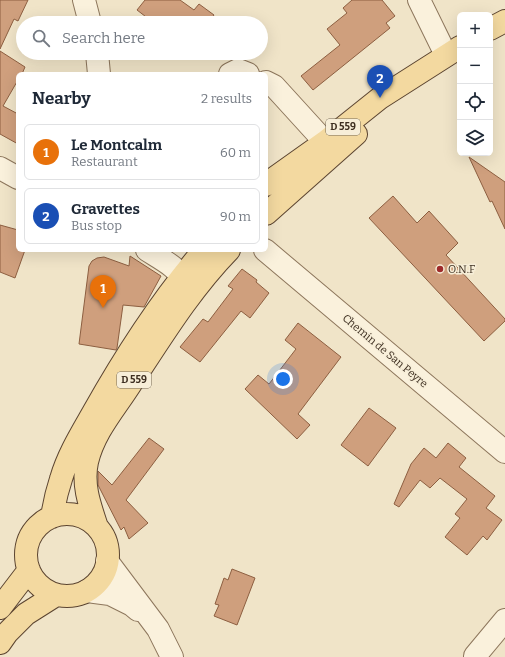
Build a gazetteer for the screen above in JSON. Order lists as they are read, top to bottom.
{
  "streets": {
    "main road": ["D 559"],
    "street": ["Chemin de San Peyre"]
  },
  "places": ["O.N.F"],
  "page": {
    "map_buttons": ["+", "−"],
    "search": "Search here",
    "pins": ["2", "1"],
    "heading": ["Nearby", "2 results"],
    "list": [
      {
        "mark": "1",
        "name": "Le Montcalm",
        "note": "Restaurant",
        "value": "60 m"
      },
      {
        "mark": "2",
        "name": "Gravettes",
        "note": "Bus stop",
        "value": "90 m"
      }
    ]
  }
}
